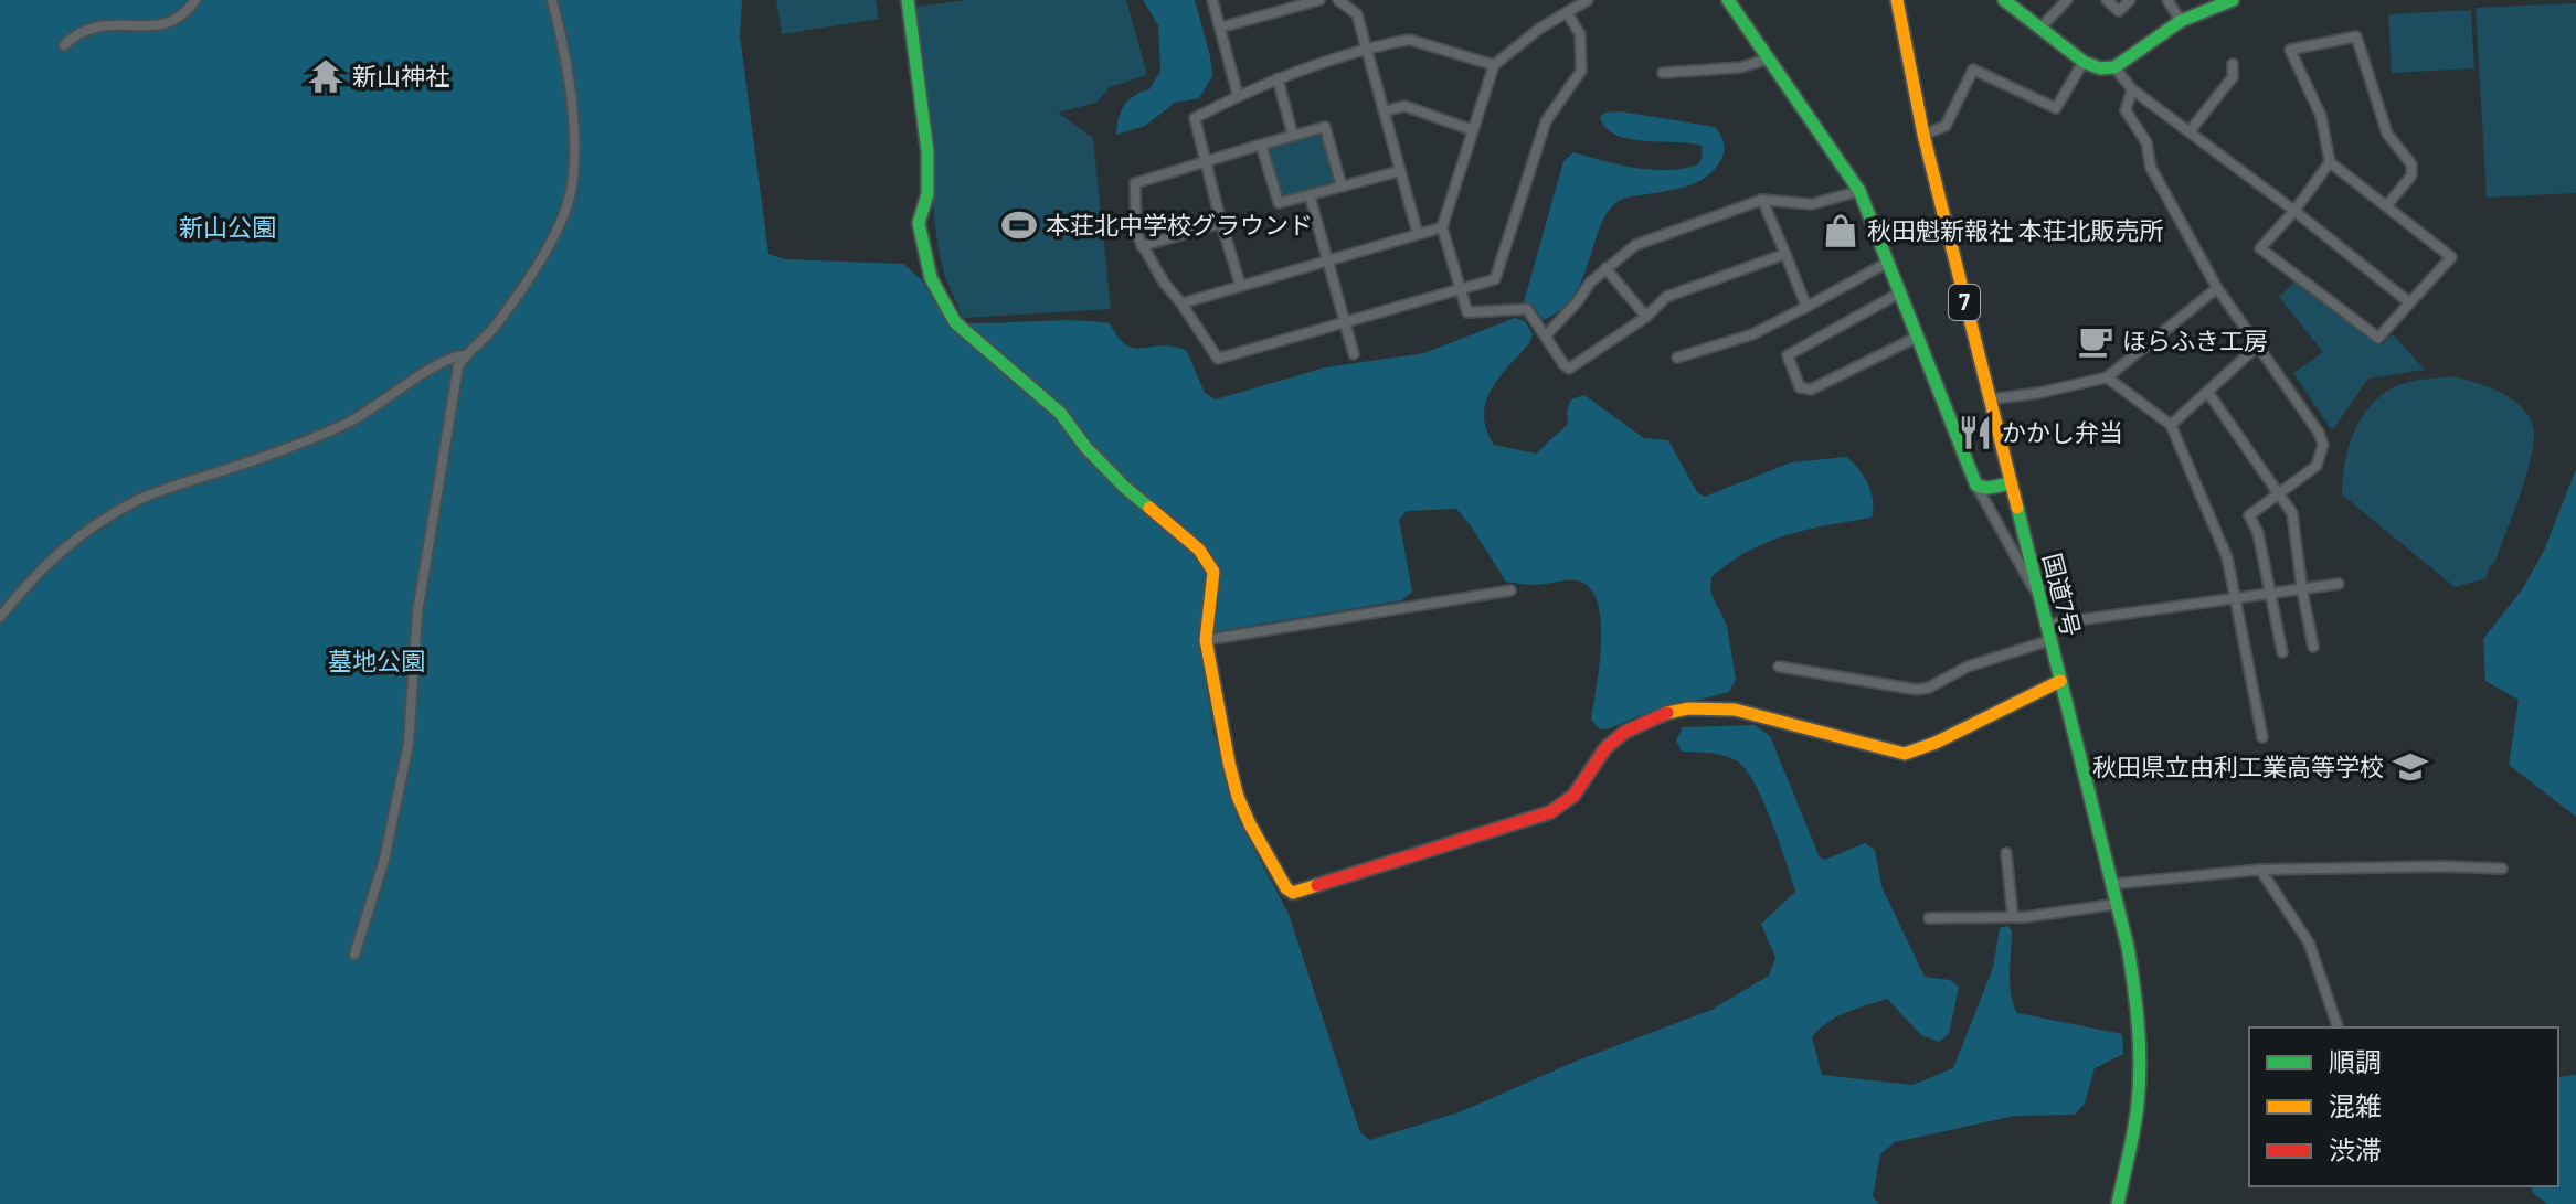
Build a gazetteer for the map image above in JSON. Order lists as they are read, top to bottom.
{
  "streets": {
    "main road": ["7", "国道7号"]
  },
  "parks": ["新山公園", "墓地公園"],
  "places": {
    "temple": ["新山神社"],
    "sports": ["本荘北中学校グラウンド"],
    "shop": ["秋田魁新報社 本荘北販売所"],
    "cafe": ["ほらふき工房"],
    "restaurant": ["かかし弁当"],
    "school or university": ["秋田県立由利工業高等学校"]
  },
  "legend": ["順調", "混雑", "渋滞"]
}
